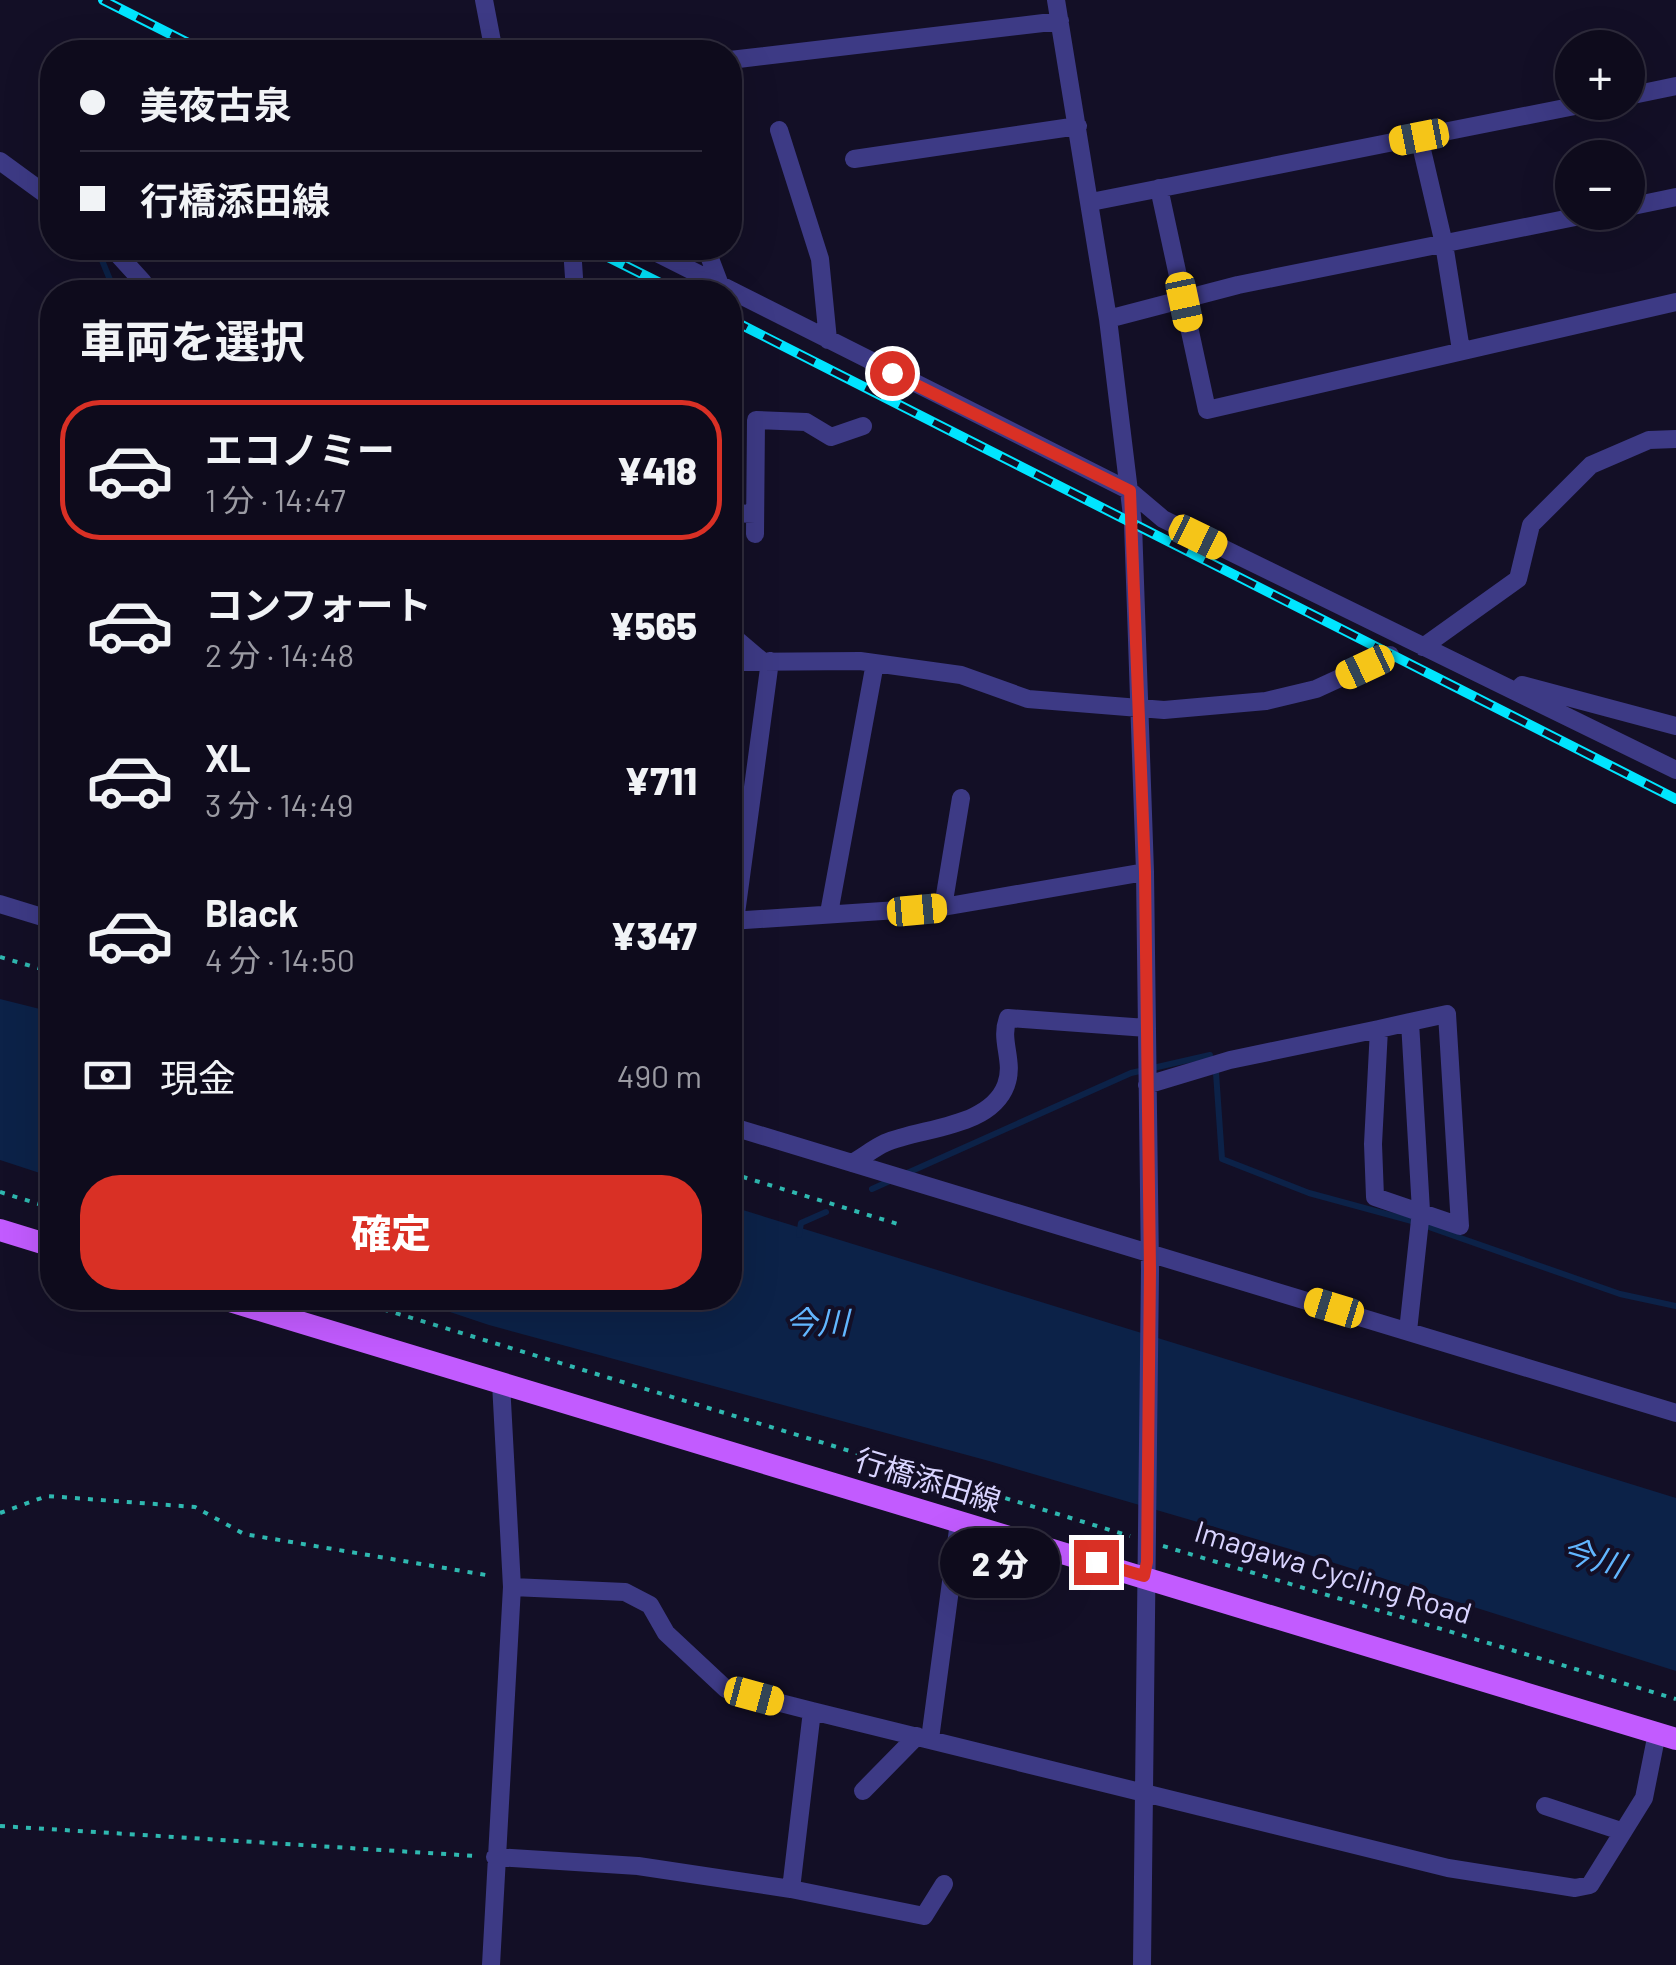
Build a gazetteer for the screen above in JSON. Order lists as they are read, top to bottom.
{
  "streets": {
    "main road": ["行橋添田線"],
    "path": ["Imagawa Cycling Road"]
  },
  "water": ["今川"],
  "page": {
    "map_buttons": ["+", "−"],
    "banner": ["美夜古泉", "行橋添田線"],
    "heading": "車両を選択",
    "list": [
      {
        "name": "エコノミー",
        "note": "1 分 · 14:47",
        "value": "¥418"
      },
      {
        "name": "コンフォート",
        "note": "2 分 · 14:48",
        "value": "¥565"
      },
      {
        "name": "XL",
        "note": "3 分 · 14:49",
        "value": "¥711"
      },
      {
        "name": "Black",
        "note": "4 分 · 14:50",
        "value": "¥347"
      }
    ],
    "pay": ["現金", "490 m"],
    "buttons": "確定",
    "bubble": "2 分"
  }
}
